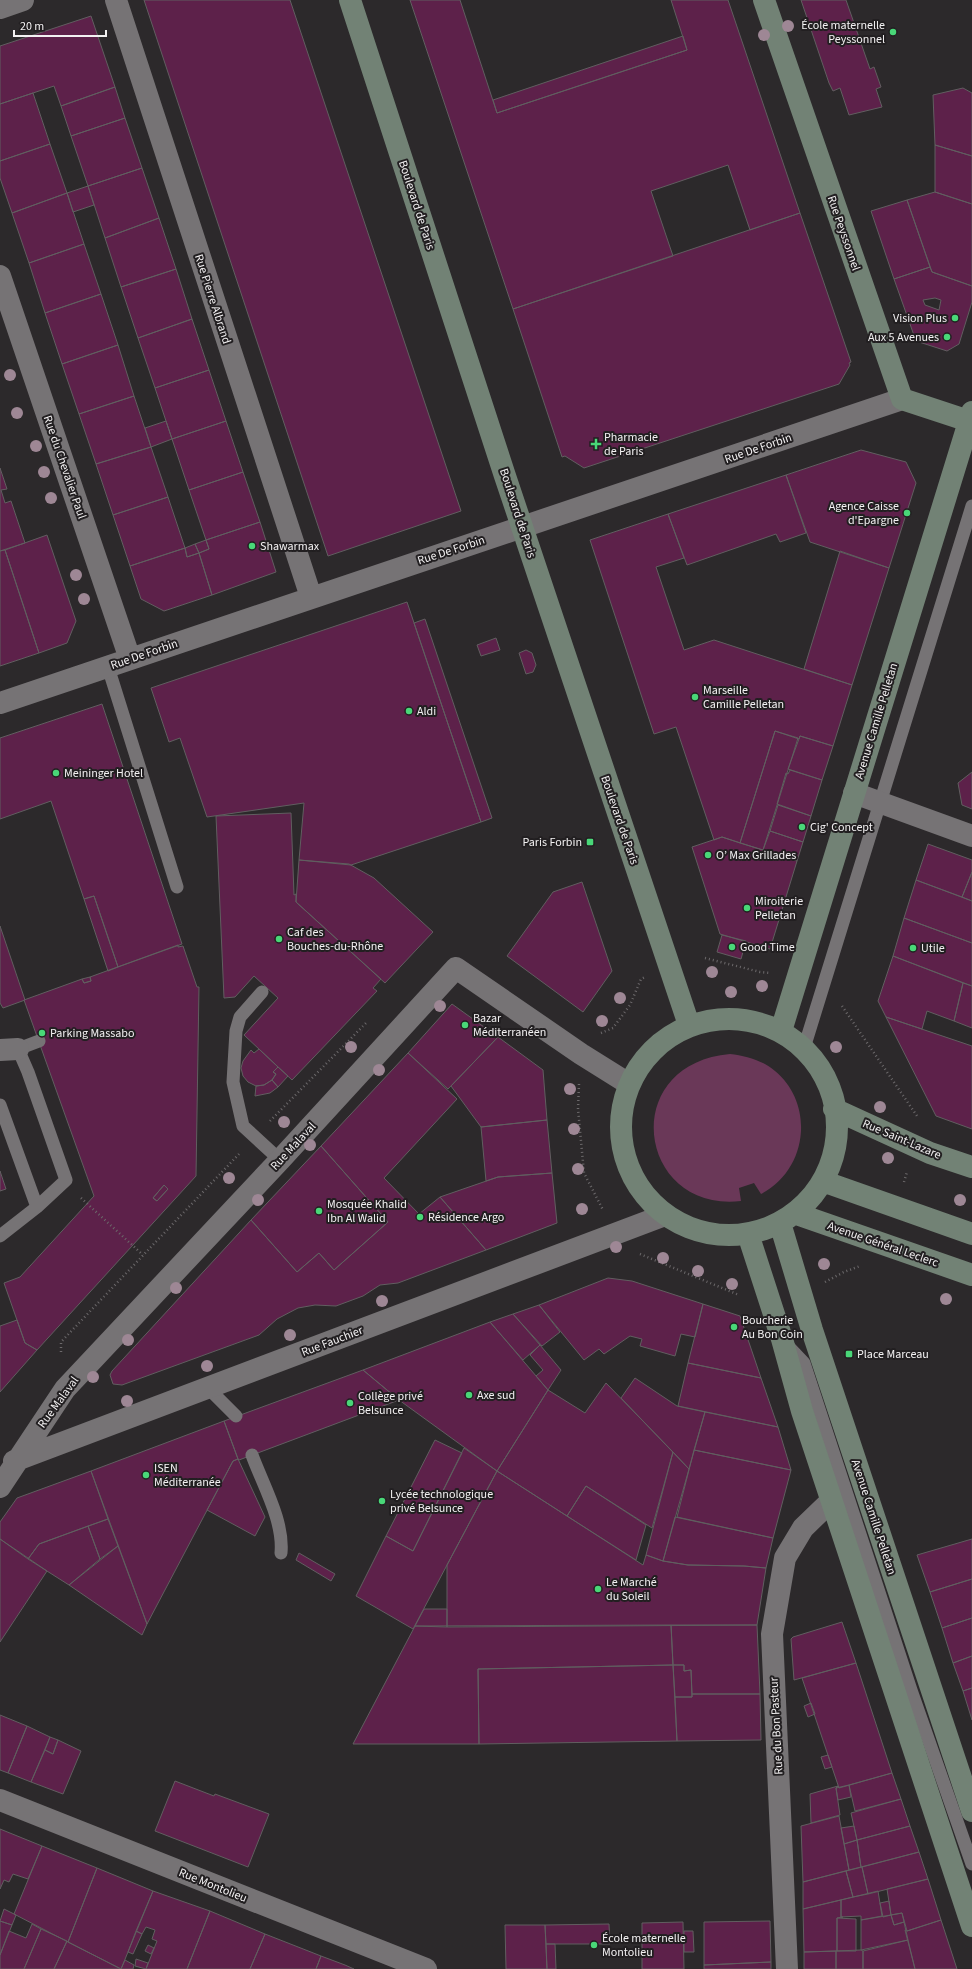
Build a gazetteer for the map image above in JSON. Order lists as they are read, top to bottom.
{
  "streets": {
    "street": [
      "Boulevard de Paris",
      "Rue Peyssonnel",
      "Rue Pierre Albrand",
      "Rue De Forbin",
      "Rue du Chevalier Paul",
      "Avenue Camille Pelletan",
      "Rue Saint-Lazare",
      "Rue Malaval",
      "Avenue Général Leclerc",
      "Rue Fauchier",
      "Rue du Bon Pasteur",
      "Rue Montolieu"
    ]
  },
  "crossings": [
    ["Boulevard de Paris", "Rue De Forbin"],
    ["Rue Peyssonnel", "Rue De Forbin"],
    ["Rue Pierre Albrand", "Rue De Forbin"],
    ["Rue De Forbin", "Rue du Chevalier Paul"],
    ["Avenue Camille Pelletan", "Avenue Général Leclerc"],
    ["Avenue Camille Pelletan", "Rue du Bon Pasteur"],
    ["Rue Malaval", "Rue Fauchier"]
  ],
  "places": {
    "other": [
      "École maternelle Peyssonnel",
      "Vision Plus",
      "Aux 5 Avenues",
      "Agence Caisse d'Epargne",
      "Shawarmax",
      "Marseille Camille Pelletan",
      "Aldi",
      "Meininger Hotel",
      "Cig' Concept",
      "O’ Max Grillades",
      "Miroiterie Pelletan",
      "Caf des Bouches-du-Rhône",
      "Good Time",
      "Utile",
      "Bazar Méditerranéen",
      "Parking Massabo",
      "Mosquée Khalid Ibn Al Walid",
      "Résidence Argo",
      "Boucherie Au Bon Coin",
      "Axe sud",
      "Collège privé Belsunce",
      "ISEN Méditerranée",
      "Lycée technologique privé Belsunce",
      "Le Marché du Soleil",
      "École maternelle Montolieu"
    ],
    "health": ["Pharmacie de Paris"],
    "transit": ["Paris Forbin", "Place Marceau"]
  },
  "scale_bar": "20 m"
}
